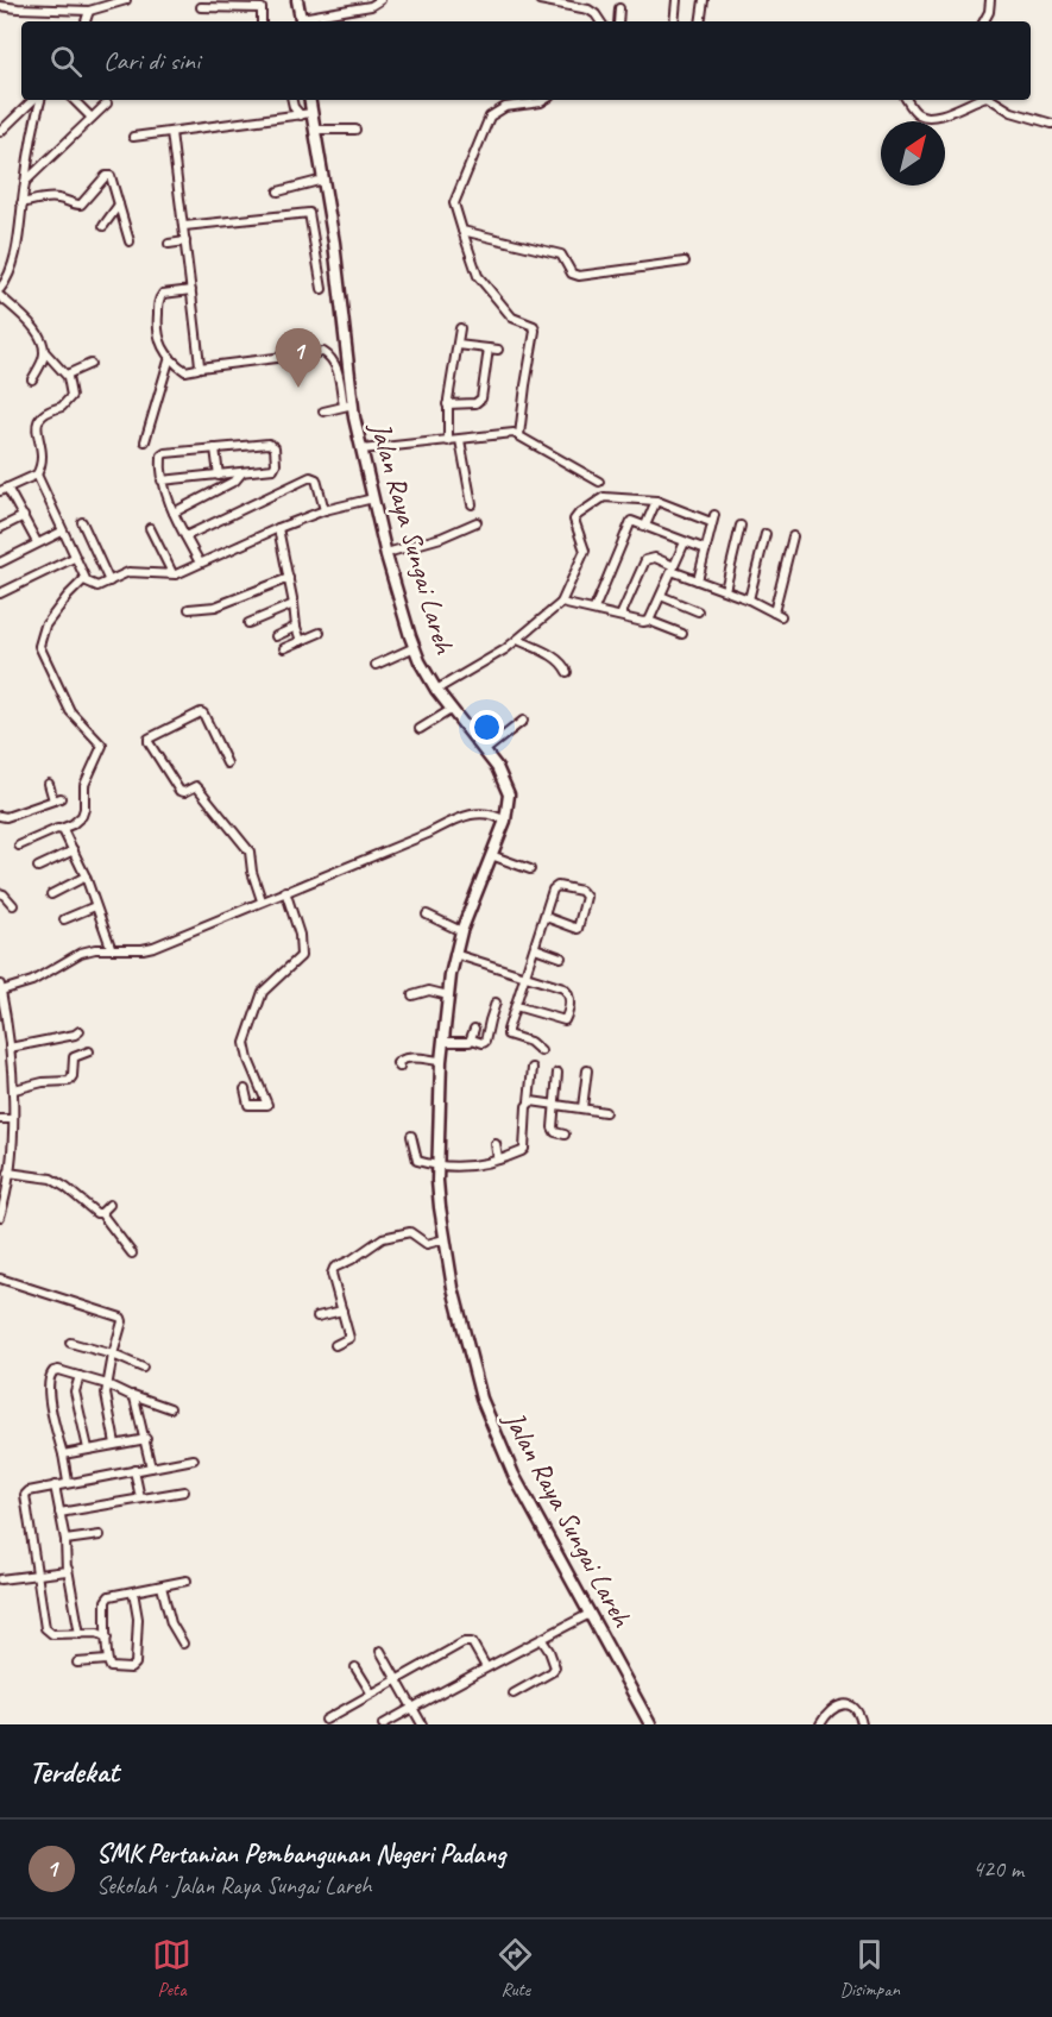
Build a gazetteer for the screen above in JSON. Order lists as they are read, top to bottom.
{
  "streets": {
    "street": ["Jalan Raya Sungai Lareh"]
  },
  "north": "top right",
  "page": {
    "search": "Cari di sini",
    "pins": "1",
    "heading": "Terdekat",
    "list": [
      {
        "mark": "1",
        "name": "SMK Pertanian Pembangunan Negeri Padang",
        "note": "Sekolah · Jalan Raya Sungai Lareh",
        "value": "420 m"
      }
    ],
    "nav": ["Peta", "Rute", "Disimpan"]
  }
}
